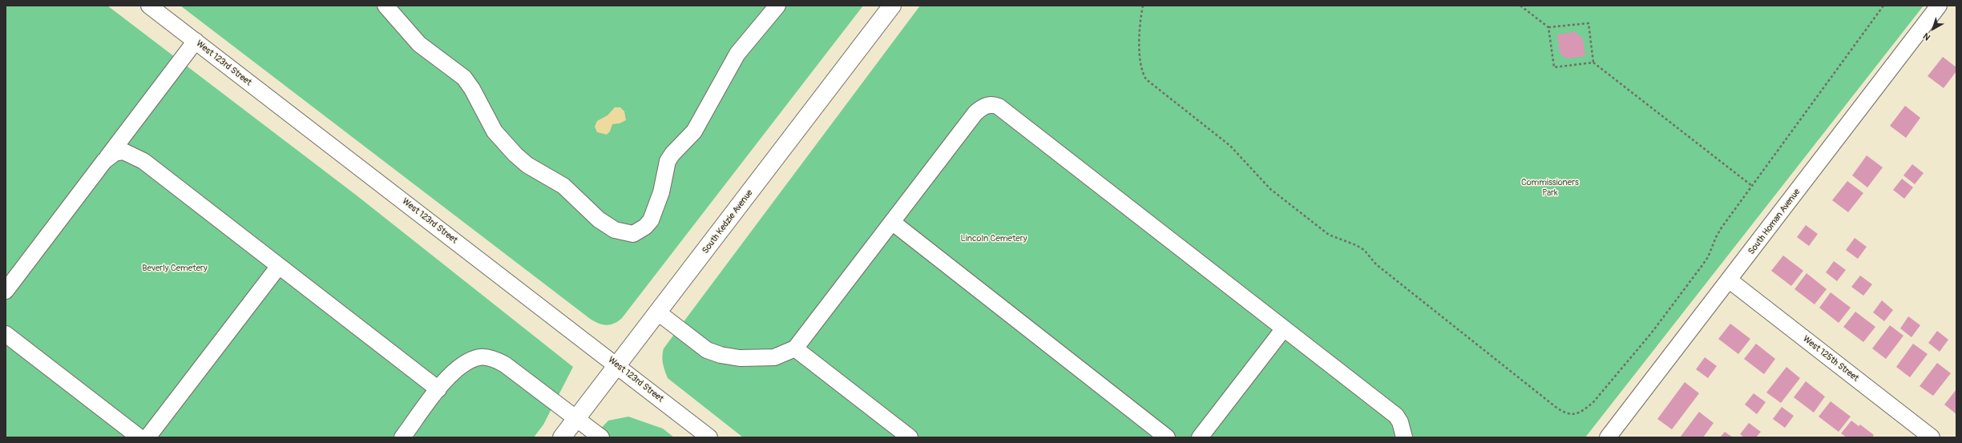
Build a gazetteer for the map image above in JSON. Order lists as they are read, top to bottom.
{
  "streets": {
    "main road": ["South Kedzie Avenue"],
    "street": ["West 123rd Street", "South Homan Avenue", "West 125th Street"]
  },
  "crossings": [
    ["West 123rd Street", "South Kedzie Avenue"],
    ["South Homan Avenue", "West 125th Street"]
  ],
  "parks": ["Commissioners Park", "Lincoln Cemetery", "Beverly Cemetery"],
  "north": "bottom left"
}
